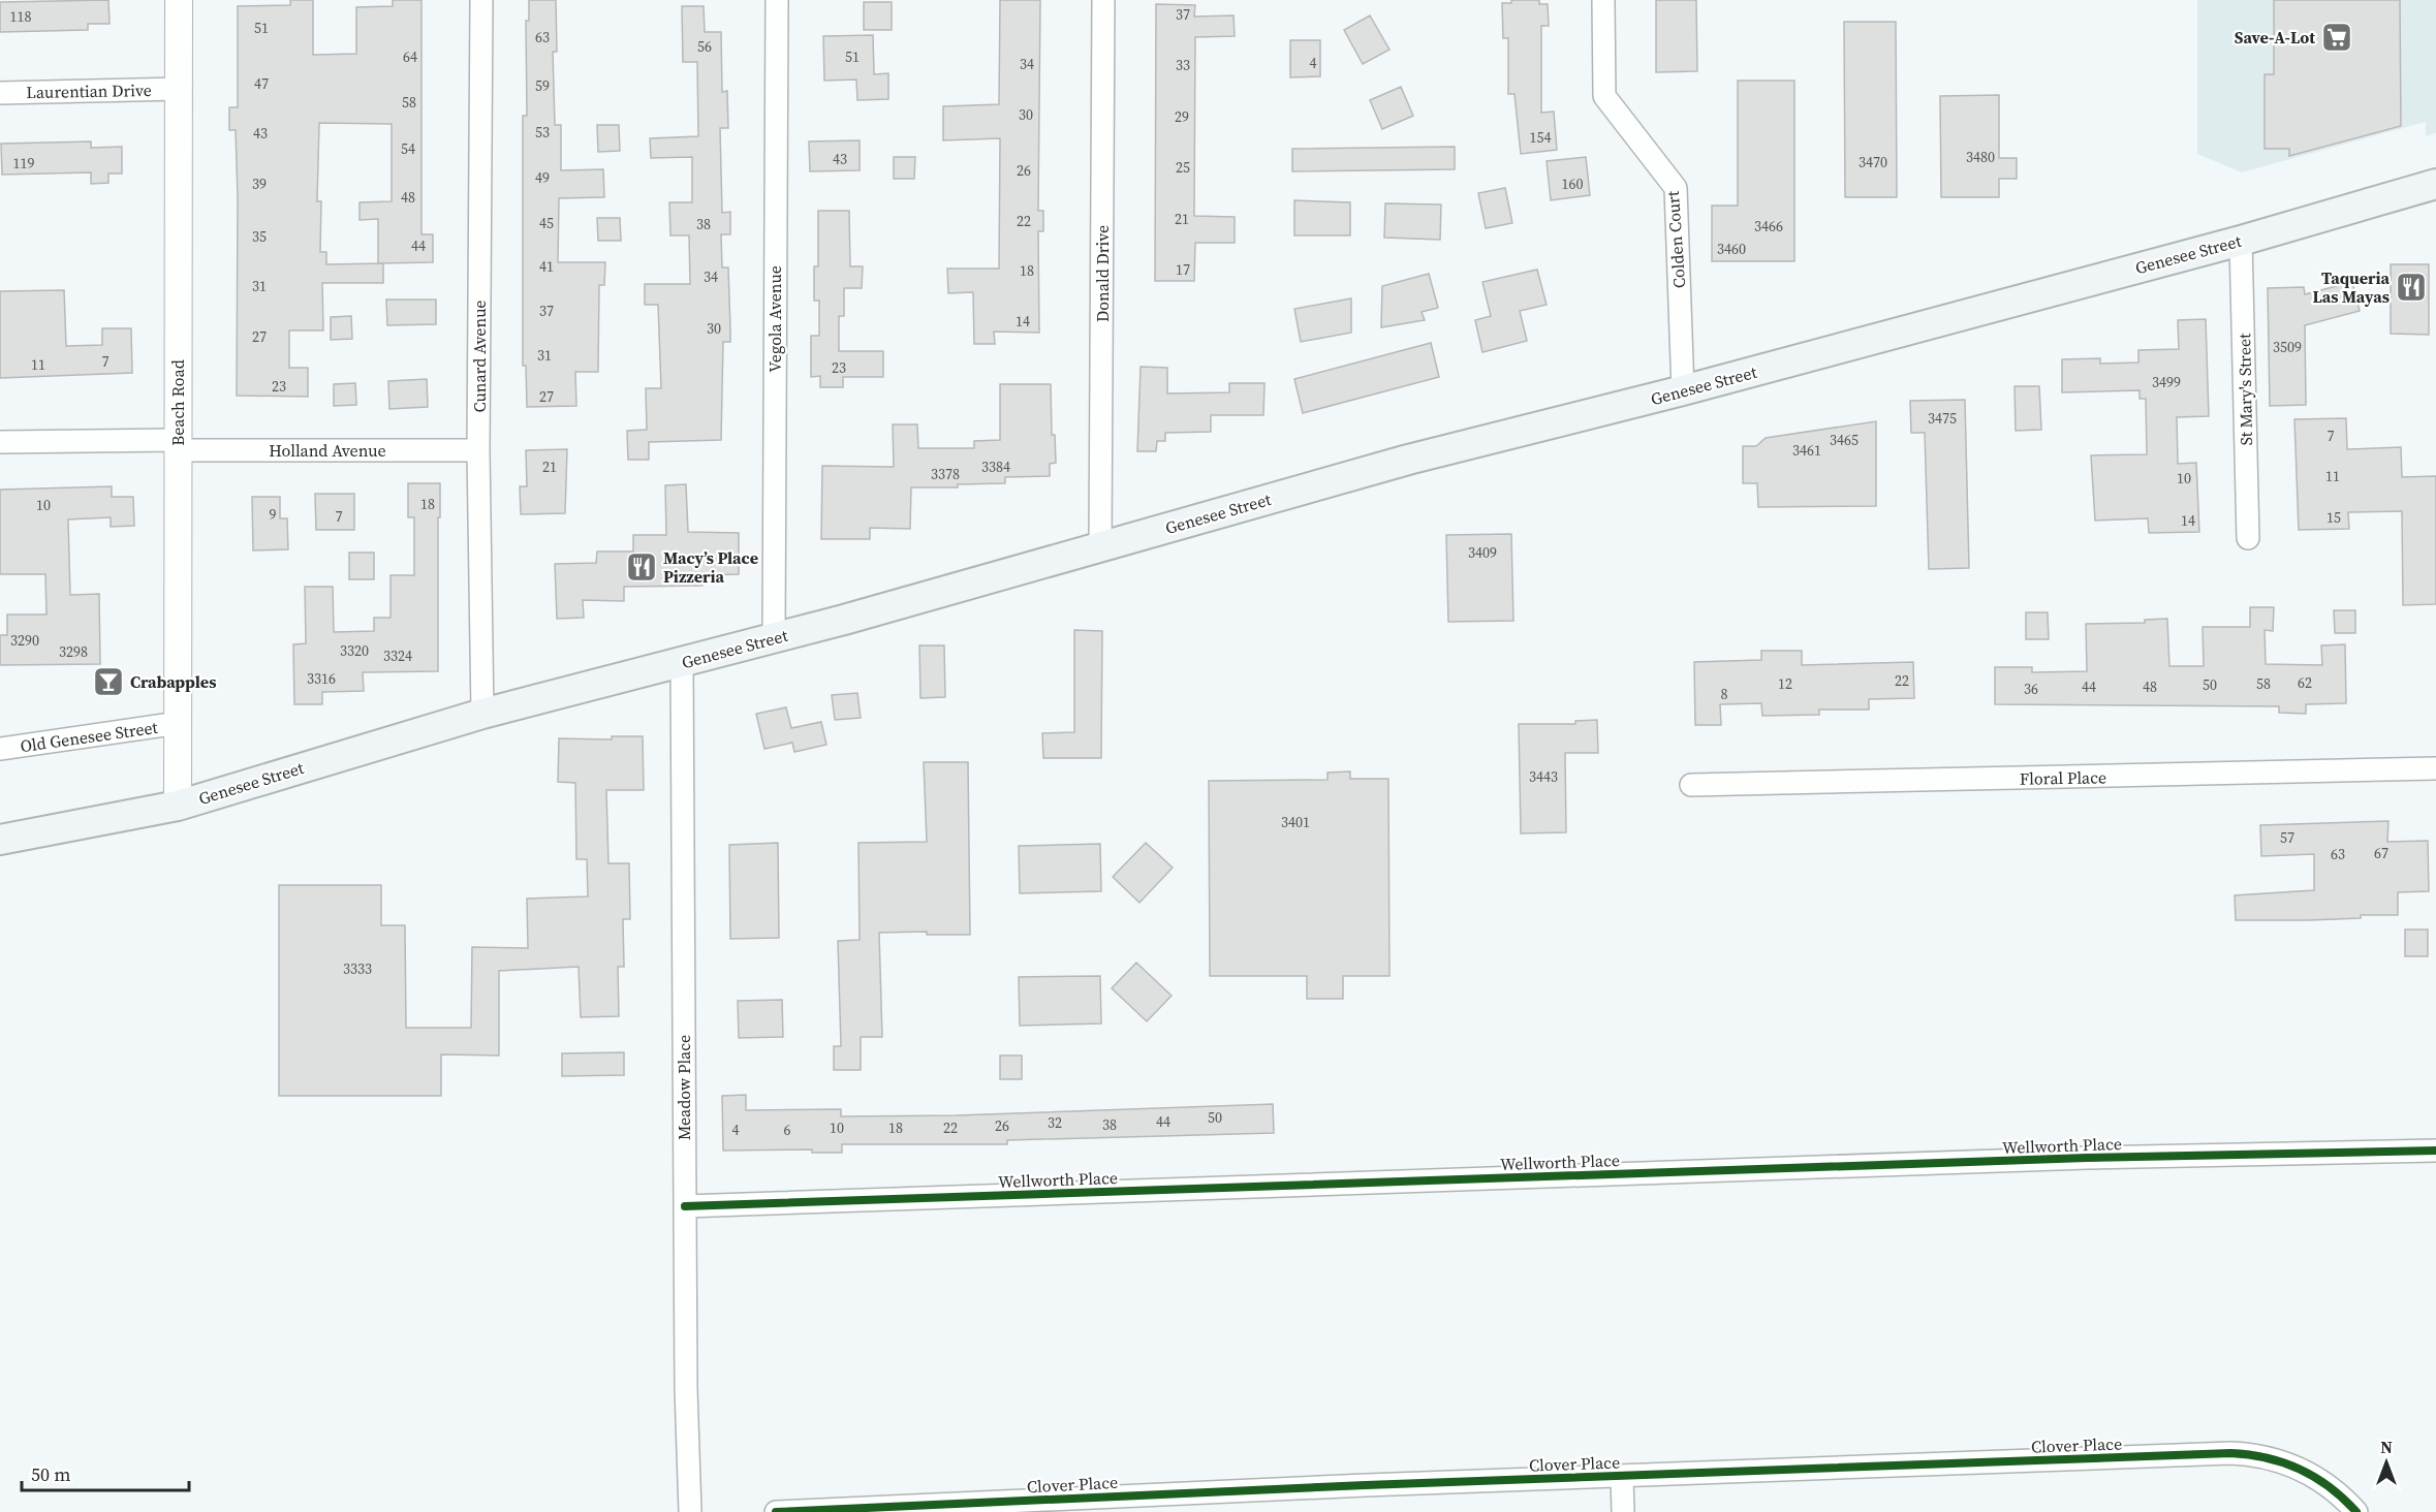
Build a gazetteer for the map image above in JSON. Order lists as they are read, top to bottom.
{
  "streets": {
    "main road": ["Genesee Street"],
    "street": [
      "Laurentian Drive",
      "Colden Court",
      "Donald Drive",
      "Vegola Avenue",
      "Cunard Avenue",
      "St Mary's Street",
      "Beach Road",
      "Holland Avenue",
      "Old Genesee Street",
      "Floral Place",
      "Meadow Place",
      "Wellworth Place",
      "Clover Place"
    ]
  },
  "crossings": [
    ["Laurentian Drive", "Beach Road"],
    ["Colden Court", "Genesee Street"],
    ["Genesee Street", "Donald Drive"],
    ["Genesee Street", "Vegola Avenue"],
    ["Genesee Street", "Cunard Avenue"],
    ["Genesee Street", "St Mary's Street"],
    ["Genesee Street", "Beach Road"],
    ["Genesee Street", "Meadow Place"],
    ["Cunard Avenue", "Holland Avenue"],
    ["Beach Road", "Holland Avenue"],
    ["Beach Road", "Old Genesee Street"],
    ["Meadow Place", "Wellworth Place"]
  ],
  "places": {
    "supermarket": ["Save-A-Lot"],
    "restaurant": ["Taqueria Las Mayas", "Macy’s Place Pizzeria"],
    "bar": ["Crabapples"]
  },
  "house_numbers": [
    "37",
    "118",
    "51",
    "63",
    "56",
    "64",
    "51",
    "4",
    "34",
    "33",
    "47",
    "59",
    "58",
    "30",
    "29",
    "53",
    "43",
    "154",
    "54",
    "3480",
    "43",
    "3470",
    "119",
    "25",
    "26",
    "49",
    "39",
    "160",
    "48",
    "21",
    "22",
    "45",
    "38",
    "3466",
    "35",
    "44",
    "3460",
    "41",
    "17",
    "18",
    "34",
    "31",
    "37",
    "14",
    "30",
    "27",
    "3509",
    "31",
    "7",
    "11",
    "23",
    "3499",
    "23",
    "27",
    "3475",
    "7",
    "3465",
    "3461",
    "21",
    "3384",
    "3378",
    "11",
    "10",
    "18",
    "10",
    "9",
    "7",
    "15",
    "14",
    "3409",
    "3290",
    "3320",
    "3298",
    "3324",
    "3316",
    "22",
    "62",
    "12",
    "58",
    "50",
    "44",
    "48",
    "36",
    "8",
    "3443",
    "3401",
    "57",
    "67",
    "63",
    "3333",
    "50",
    "44",
    "32",
    "38",
    "26",
    "10",
    "18",
    "22",
    "4",
    "6"
  ],
  "scale_bar": "50 m",
  "north": "top"
}
